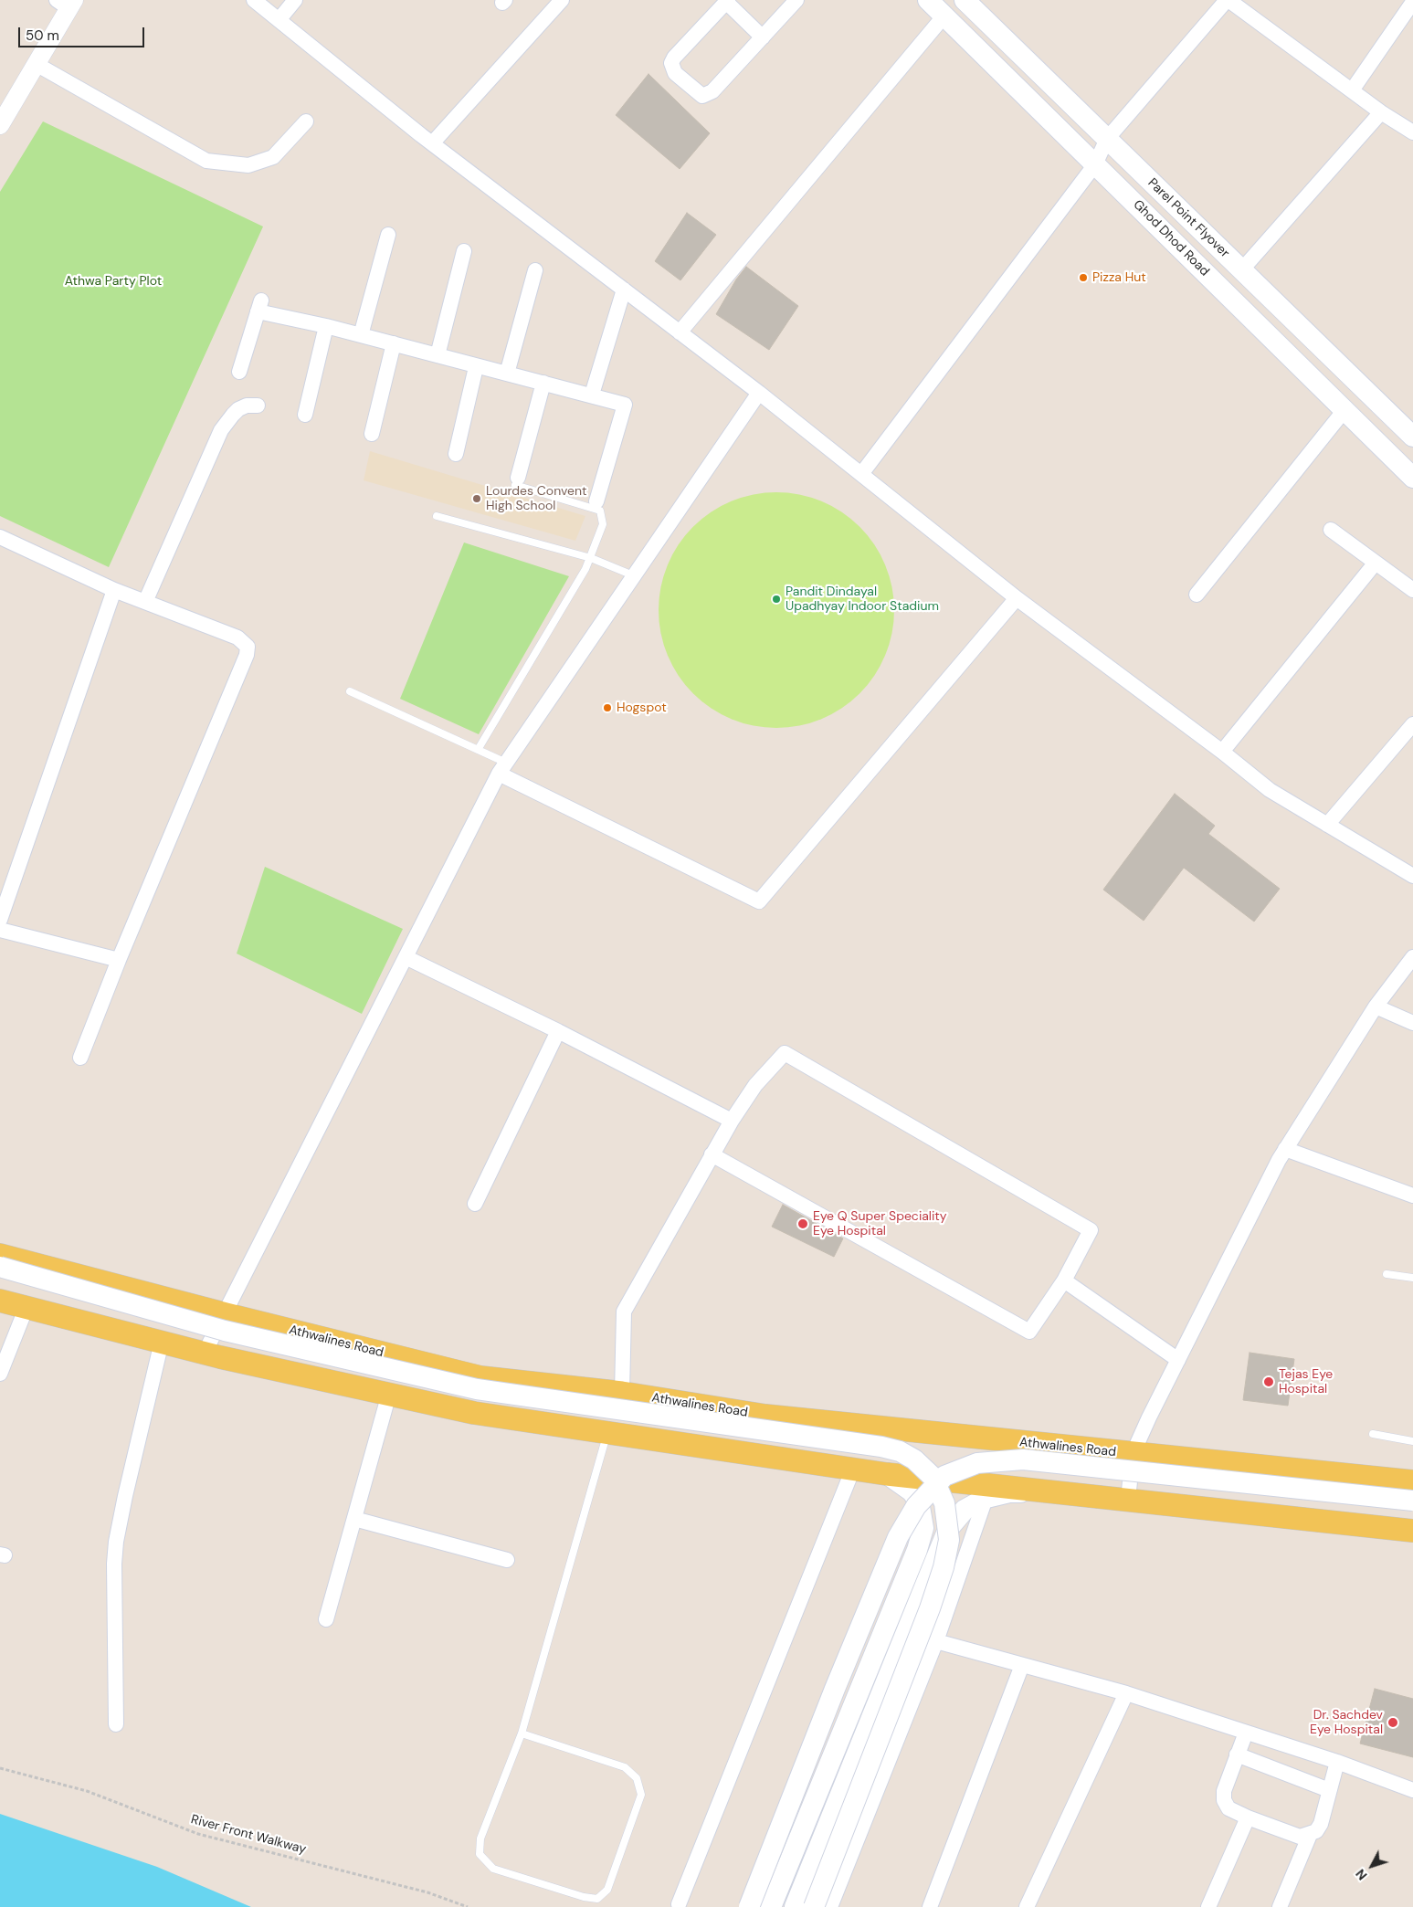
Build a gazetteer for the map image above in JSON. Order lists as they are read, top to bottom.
{
  "streets": {
    "main road": ["Parel Point Flyover", "Ghod Dhod Road", "Athwalines Road"],
    "path": ["River Front Walkway"]
  },
  "parks": ["Athwa Party Plot"],
  "places": [
    "Pizza Hut",
    "Lourdes Convent High School",
    "Pandit Dindayal Upadhyay Indoor Stadium",
    "Hogspot",
    "Eye Q Super Speciality Eye Hospital",
    "Tejas Eye Hospital",
    "Dr. Sachdev Eye Hospital"
  ],
  "scale_bar": "50 m",
  "north": "bottom left"
}
